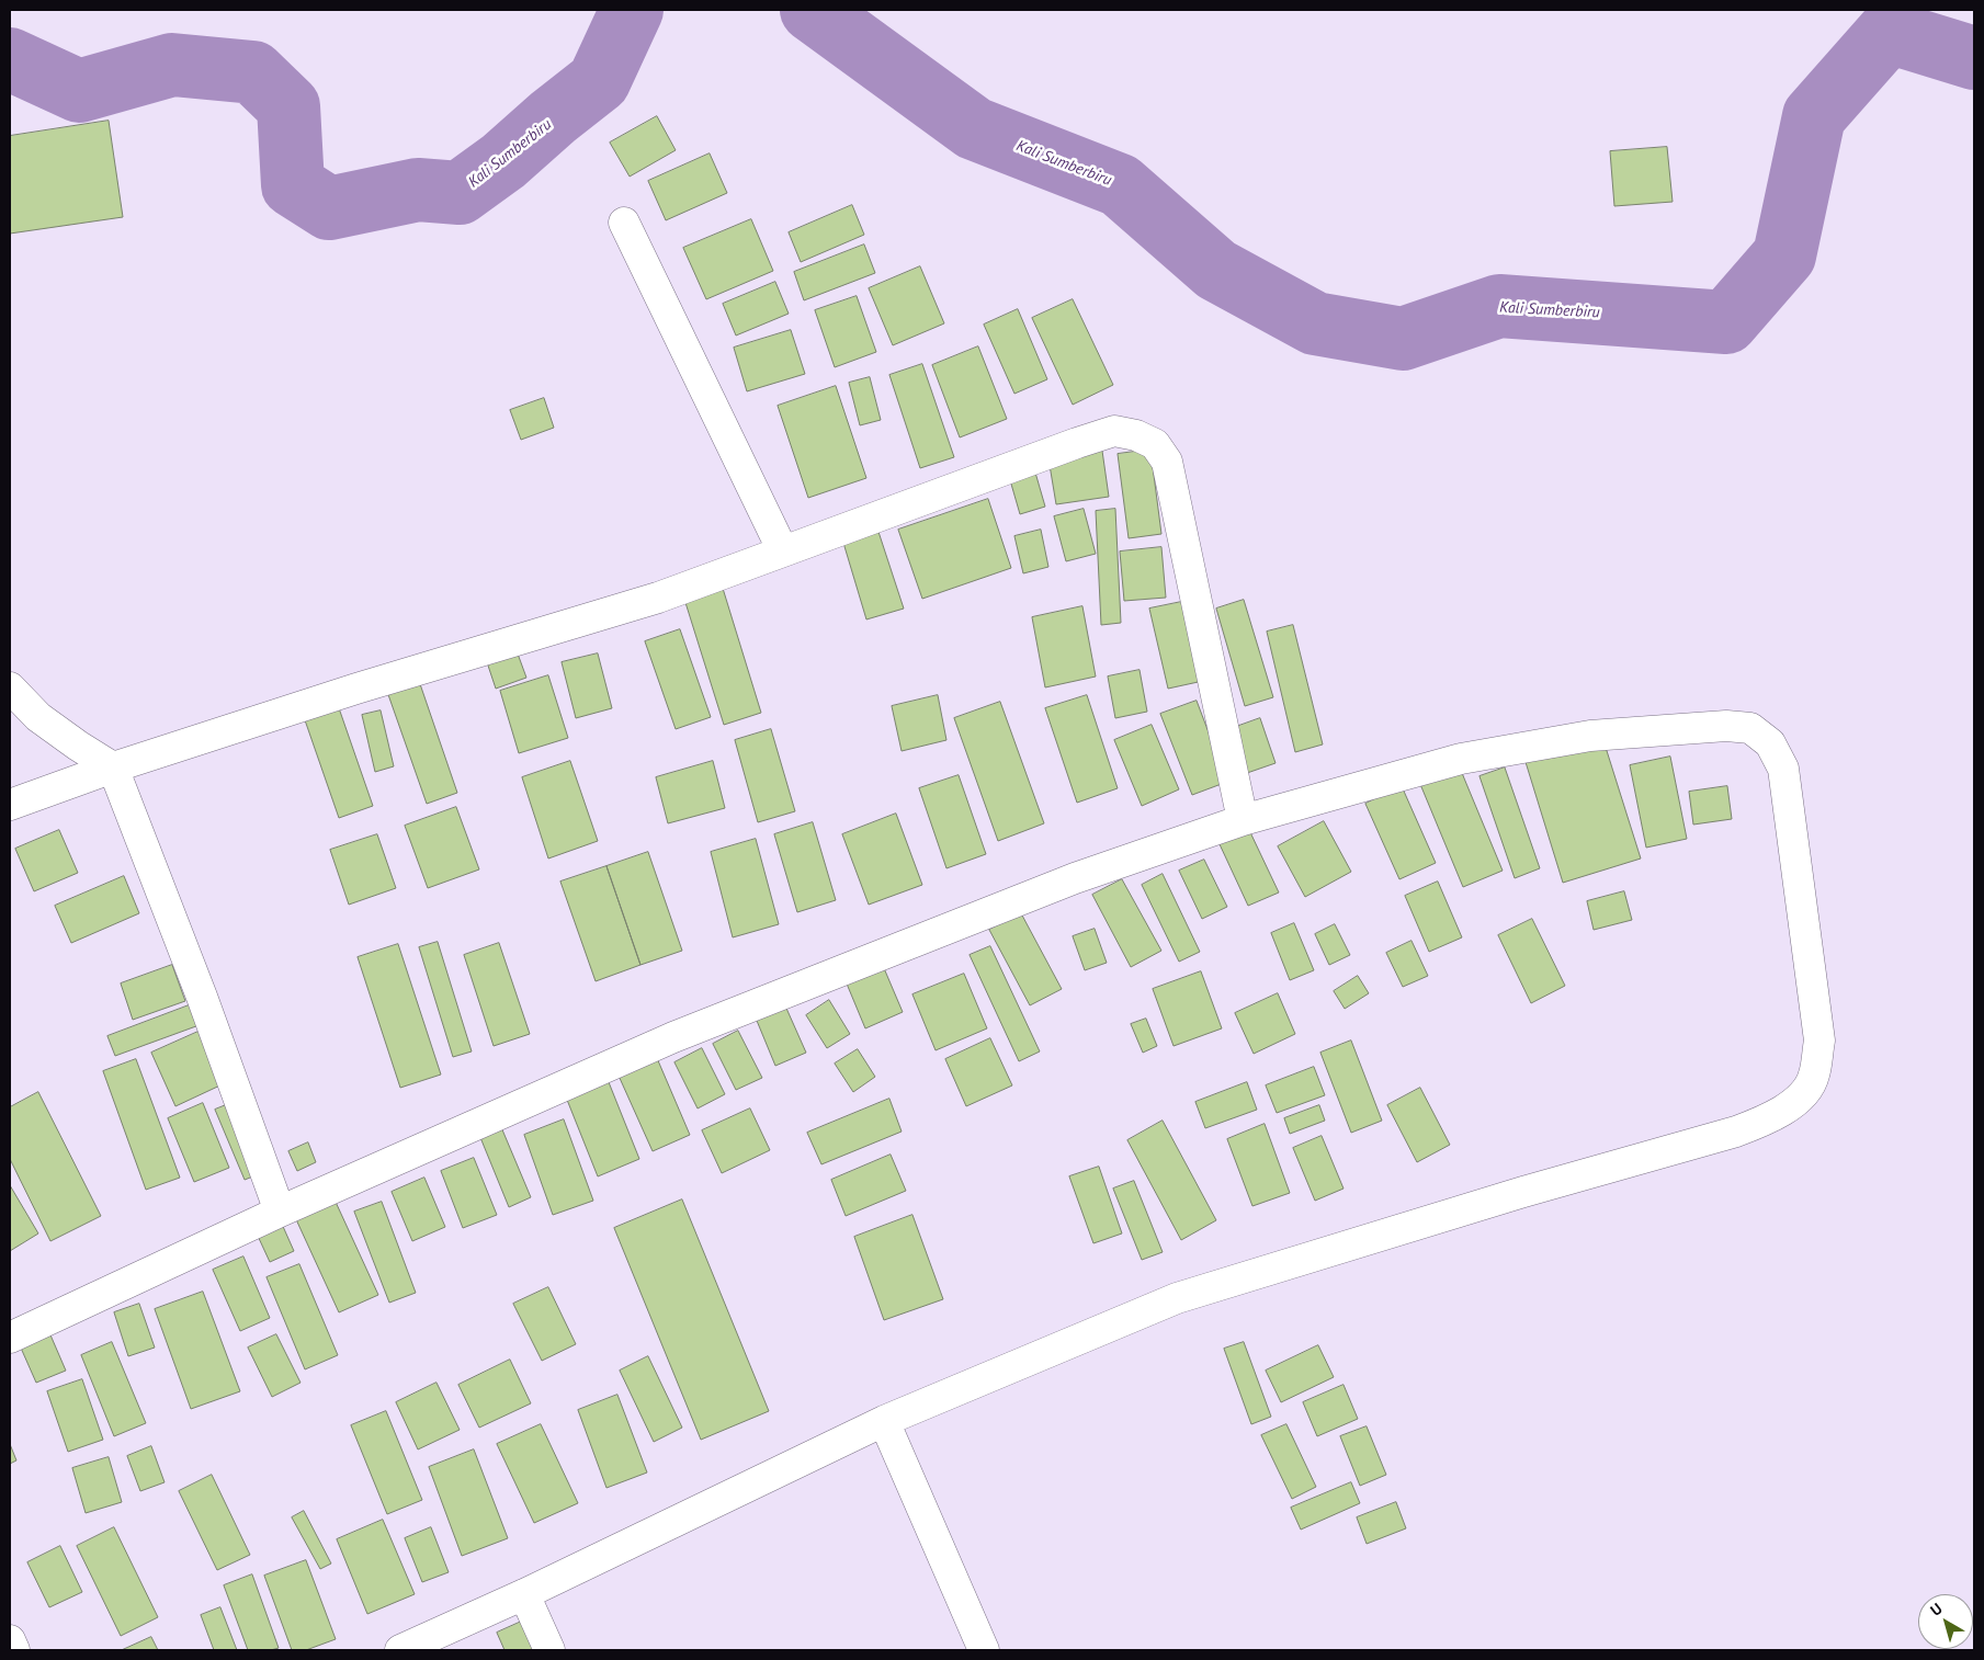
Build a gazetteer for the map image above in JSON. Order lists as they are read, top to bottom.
{
  "water": ["Kali Sumberbiru"],
  "north": "top left"
}
